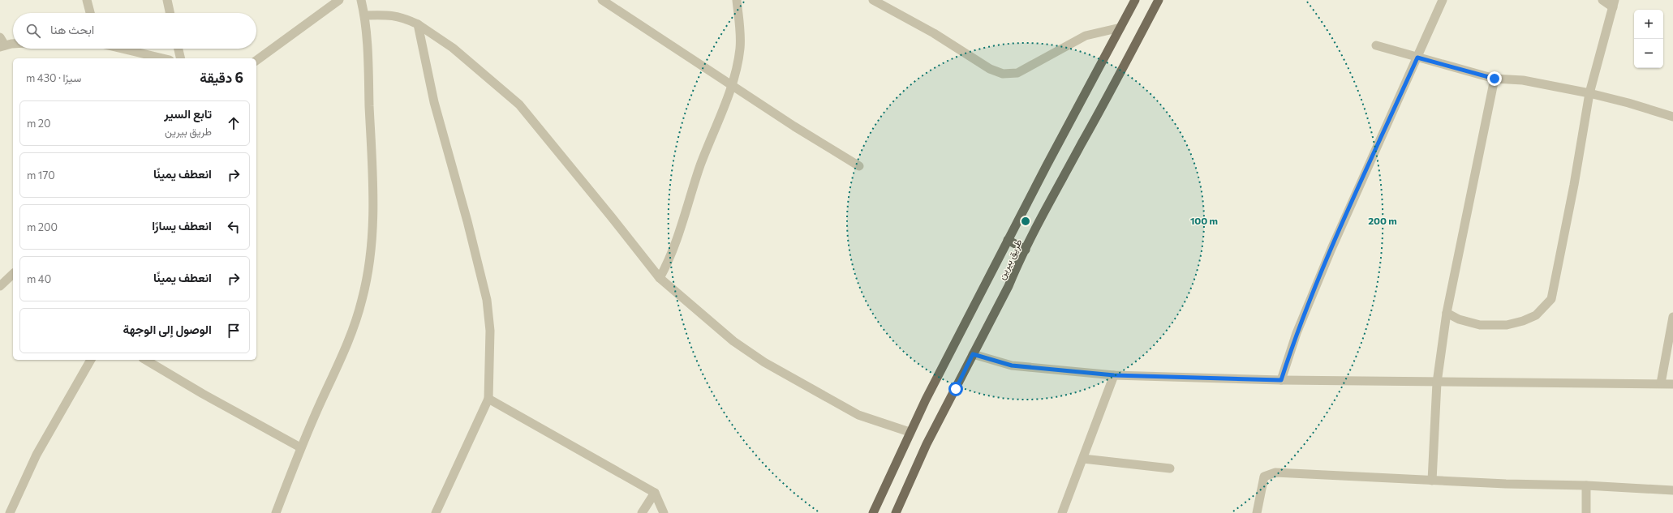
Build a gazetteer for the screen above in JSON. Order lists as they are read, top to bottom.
{
  "streets": {
    "main road": ["طريق بيرين"]
  },
  "page": {
    "map_buttons": ["+", "−"],
    "search": "ابحث هنا",
    "heading": ["6 دقيقة", "سيرًا · 430 m"],
    "list": [
      ["تابع السير", "طريق بيرين", "20 m"],
      ["انعطف يمينًا", "170 m"],
      ["انعطف يسارًا", "200 m"],
      ["انعطف يمينًا", "40 m"],
      "الوصول إلى الوجهة"
    ]
  },
  "rings": ["100 m", "200 m"]
}
